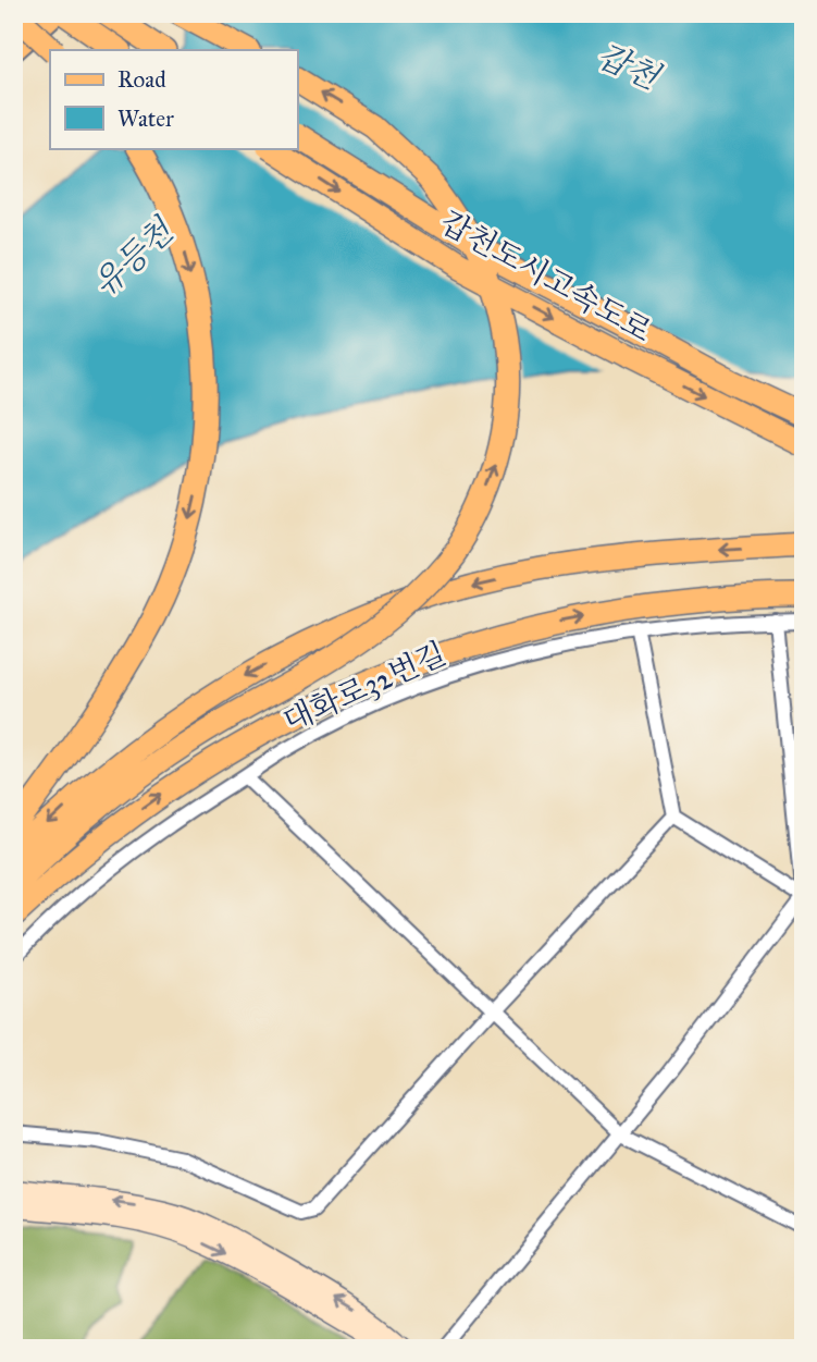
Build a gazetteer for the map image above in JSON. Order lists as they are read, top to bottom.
{
  "streets": {
    "highway": ["갑천도시고속도로"],
    "street": ["대화로32번길"]
  },
  "water": ["갑천", "유등천"],
  "legend": ["Road", "Water"]
}
